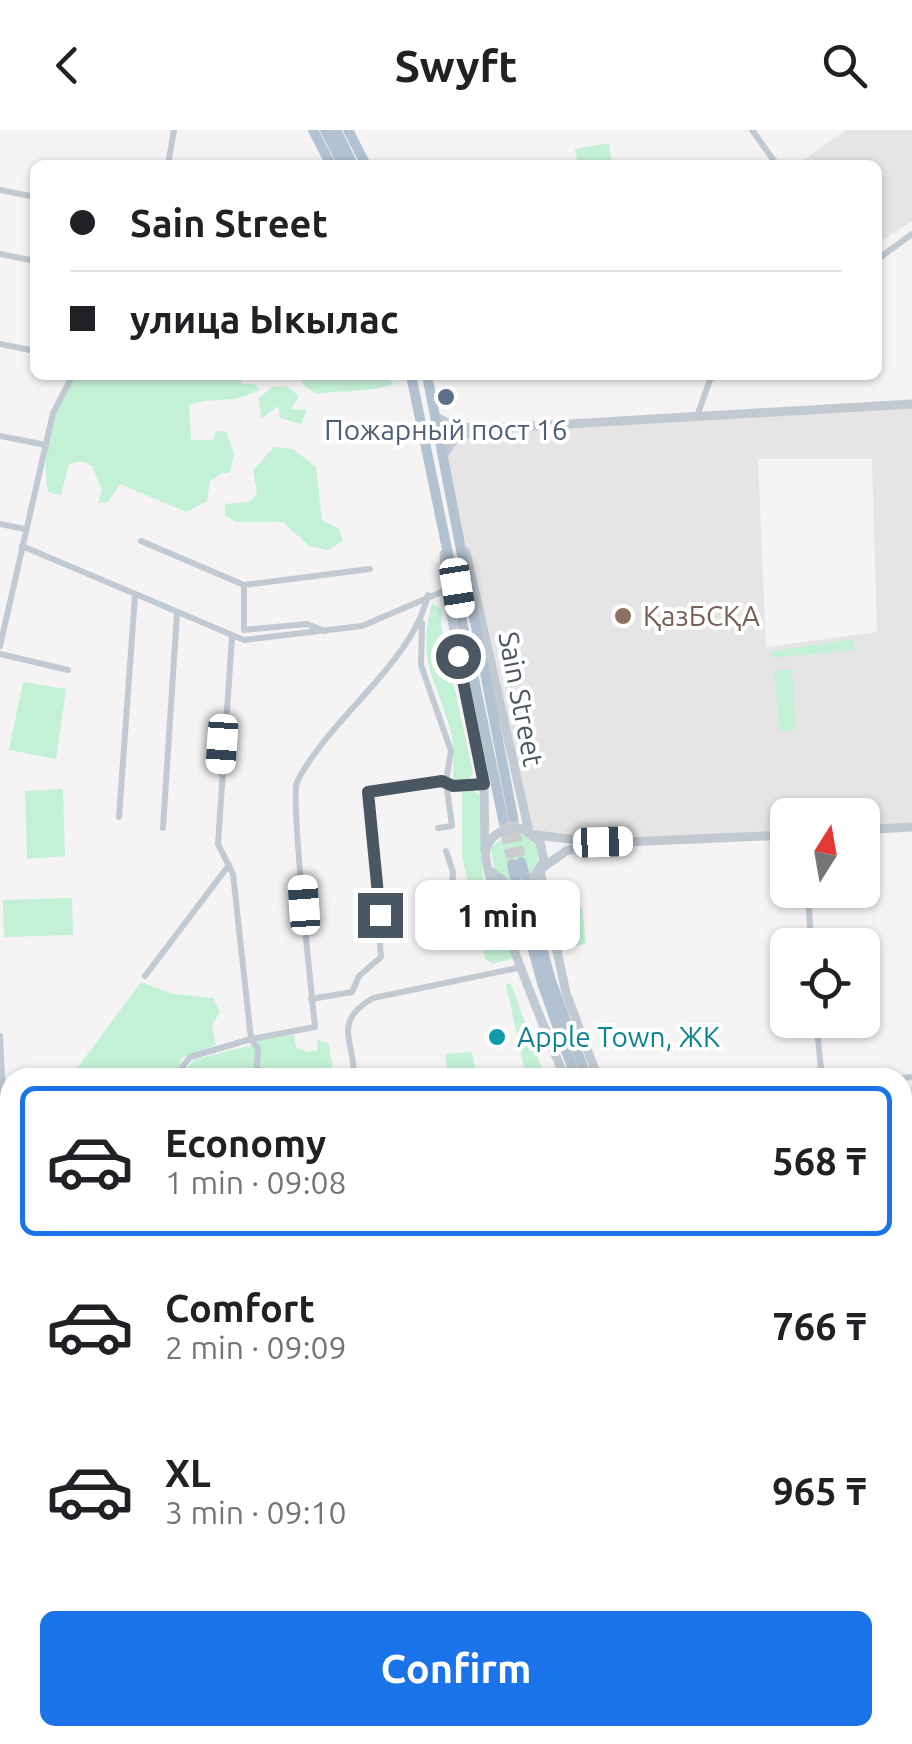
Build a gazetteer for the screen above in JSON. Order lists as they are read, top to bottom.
{
  "streets": {
    "main road": ["Sain Street"]
  },
  "places": ["Пожарный пост 16", "ҚазБСҚА", "Apple Town, ЖК"],
  "north": "top",
  "page": {
    "header": "Swyft",
    "banner": ["Sain Street", "улица Ыкылас"],
    "bubble": "1 min",
    "list": [
      {
        "name": "Economy",
        "note": "1 min · 09:08",
        "value": "568 ₸"
      },
      {
        "name": "Comfort",
        "note": "2 min · 09:09",
        "value": "766 ₸"
      },
      {
        "name": "XL",
        "note": "3 min · 09:10",
        "value": "965 ₸"
      }
    ],
    "buttons": "Confirm"
  }
}
